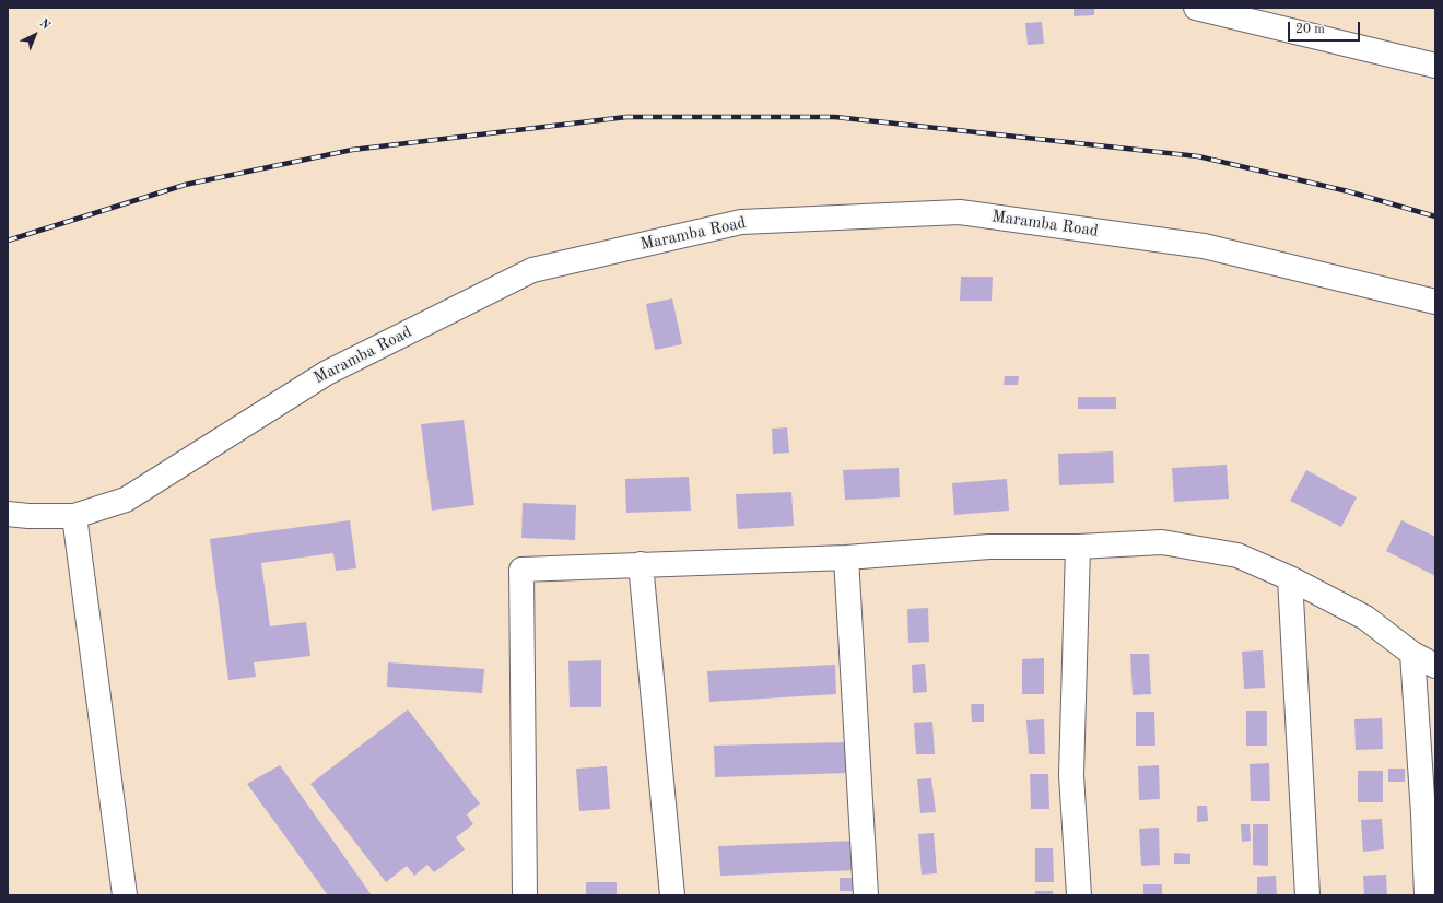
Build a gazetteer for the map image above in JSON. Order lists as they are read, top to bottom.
{
  "streets": {
    "street": ["Maramba Road"]
  },
  "scale_bar": "20 m",
  "north": "top right"
}
